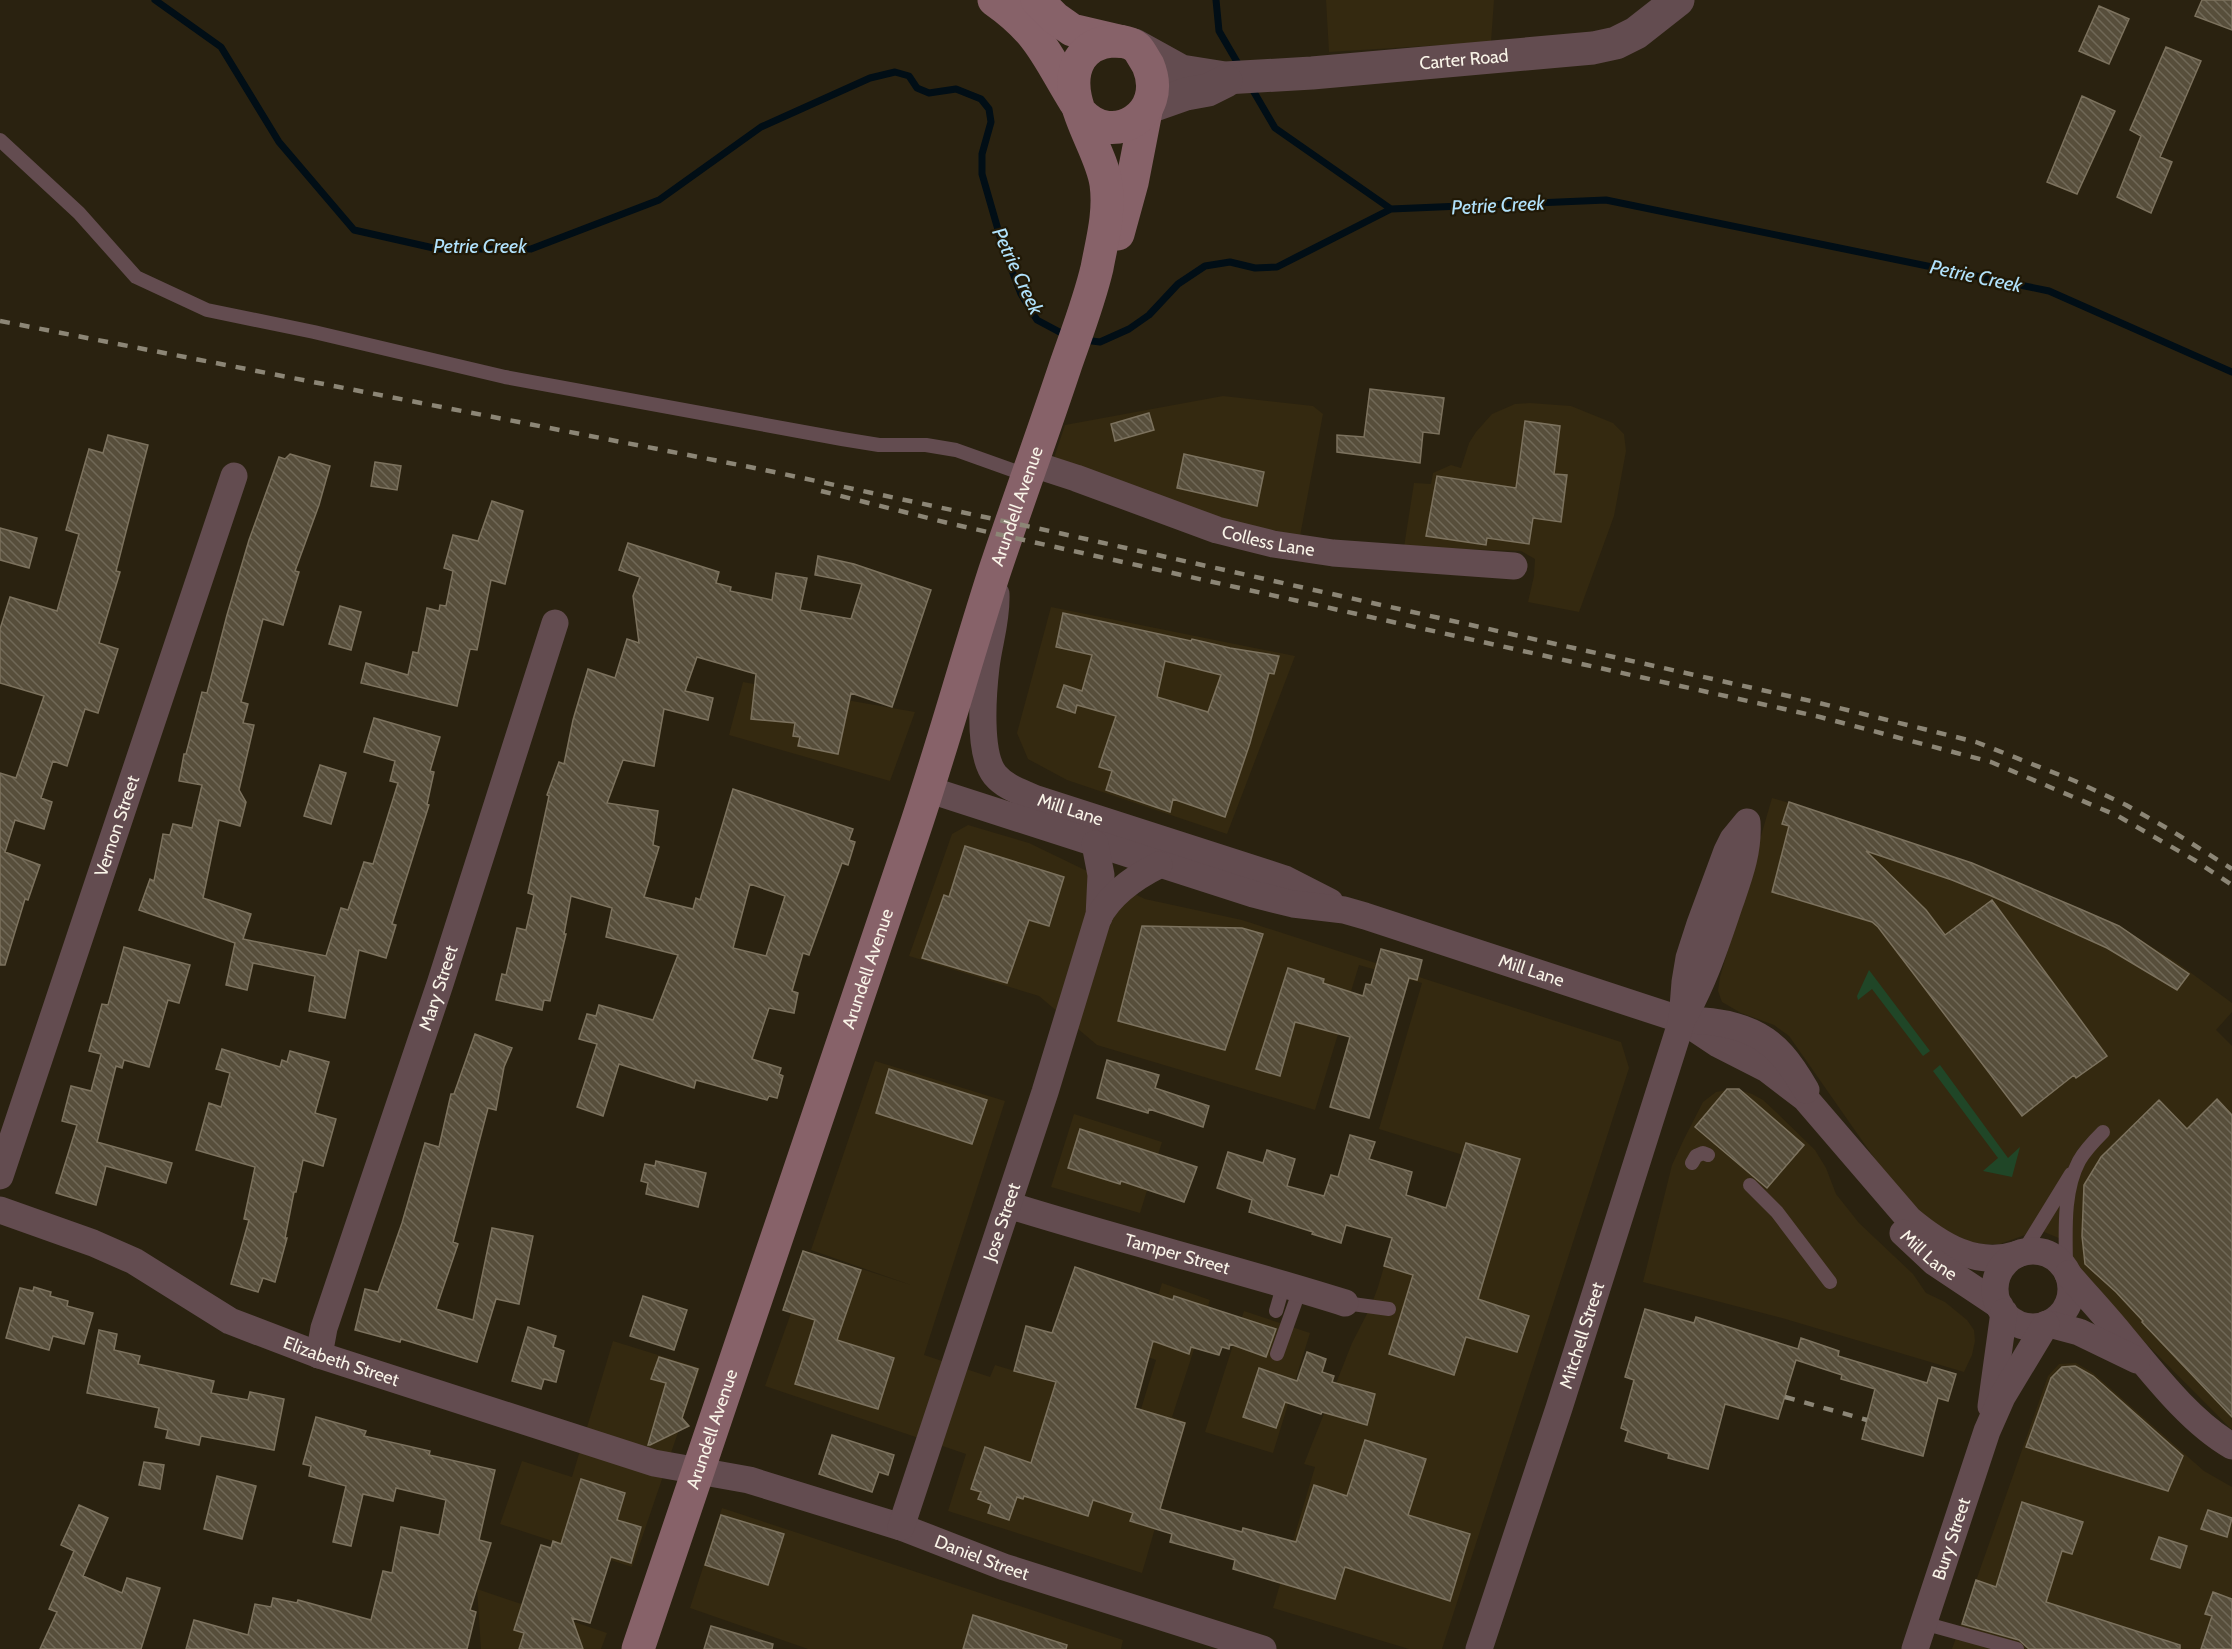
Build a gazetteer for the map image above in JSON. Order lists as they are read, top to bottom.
{
  "streets": {
    "main road": ["Arundell Avenue"],
    "street": [
      "Carter Road",
      "Colless Lane",
      "Mill Lane",
      "Vernon Street",
      "Mary Street",
      "Jose Street",
      "Tamper Street",
      "Mitchell Street",
      "Elizabeth Street",
      "Bury Street",
      "Daniel Street"
    ]
  },
  "crossings": [
    ["Carter Road", "Arundell Avenue"],
    ["Arundell Avenue", "Colless Lane"],
    ["Arundell Avenue", "Mill Lane"],
    ["Arundell Avenue", "Elizabeth Street"],
    ["Arundell Avenue", "Daniel Street"],
    ["Mill Lane", "Jose Street"],
    ["Mill Lane", "Mitchell Street"],
    ["Mill Lane", "Bury Street"],
    ["Mary Street", "Elizabeth Street"],
    ["Jose Street", "Tamper Street"],
    ["Jose Street", "Daniel Street"],
    ["Elizabeth Street", "Daniel Street"]
  ],
  "water": ["Petrie Creek"]
}
